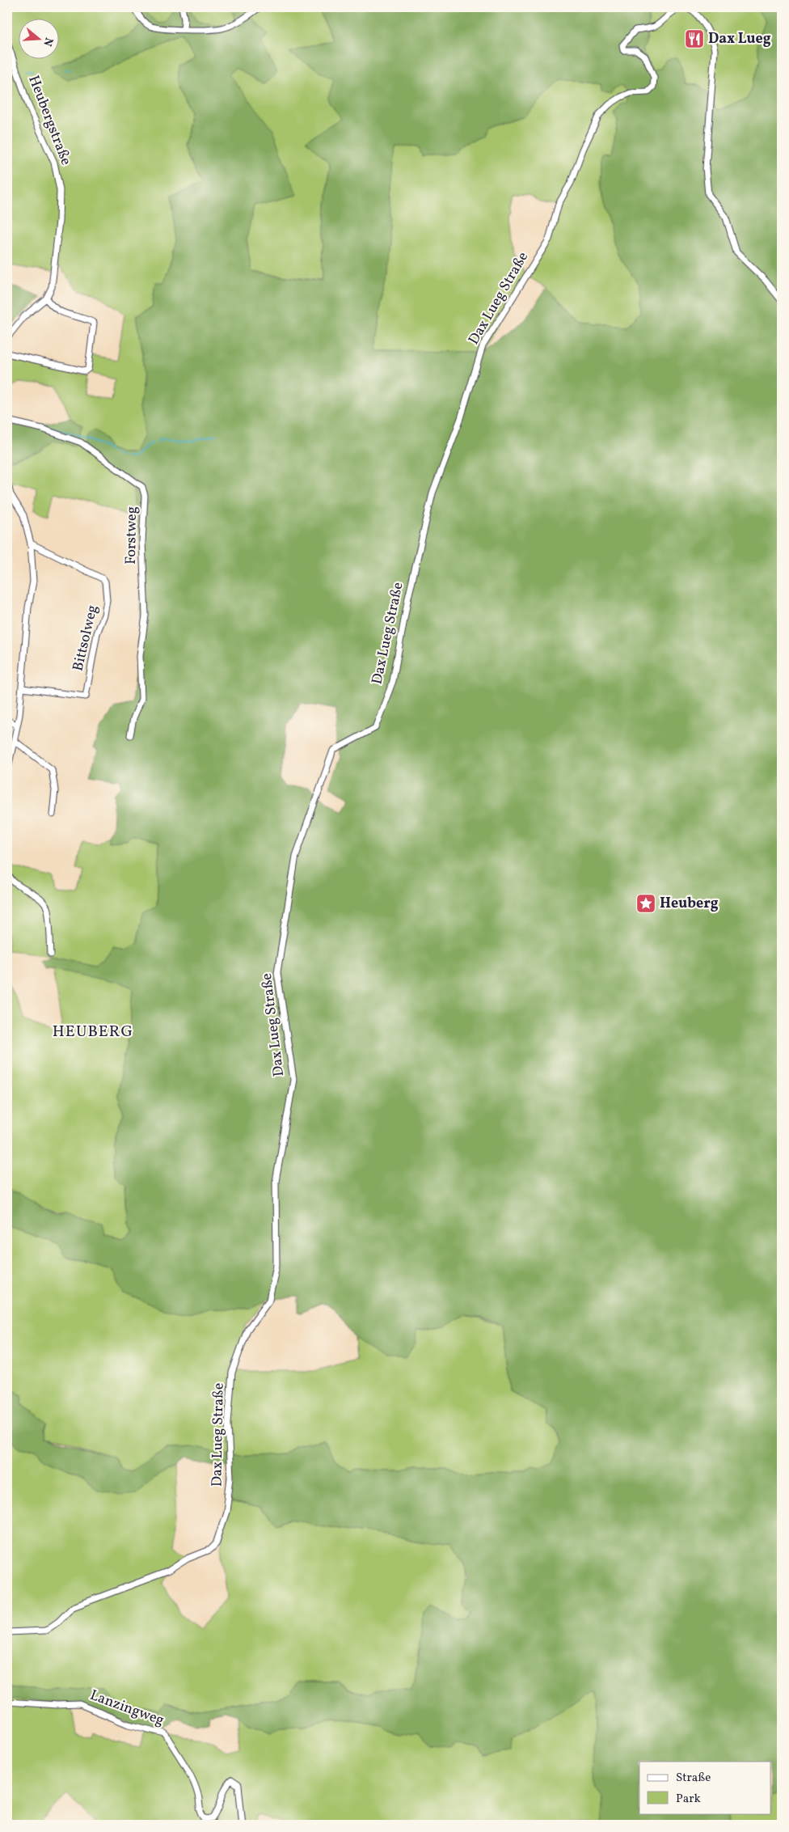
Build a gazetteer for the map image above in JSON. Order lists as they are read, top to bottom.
{
  "streets": {
    "street": [
      "Heubergstraße",
      "Dax Lueg Straße",
      "Forstweg",
      "Bittsolweg",
      "Lanzingweg"
    ]
  },
  "districts": ["HEUBERG"],
  "places": {
    "restaurant": ["Dax Lueg"],
    "place": ["Heuberg"]
  },
  "legend": ["Straße", "Park"],
  "north": "right"
}
